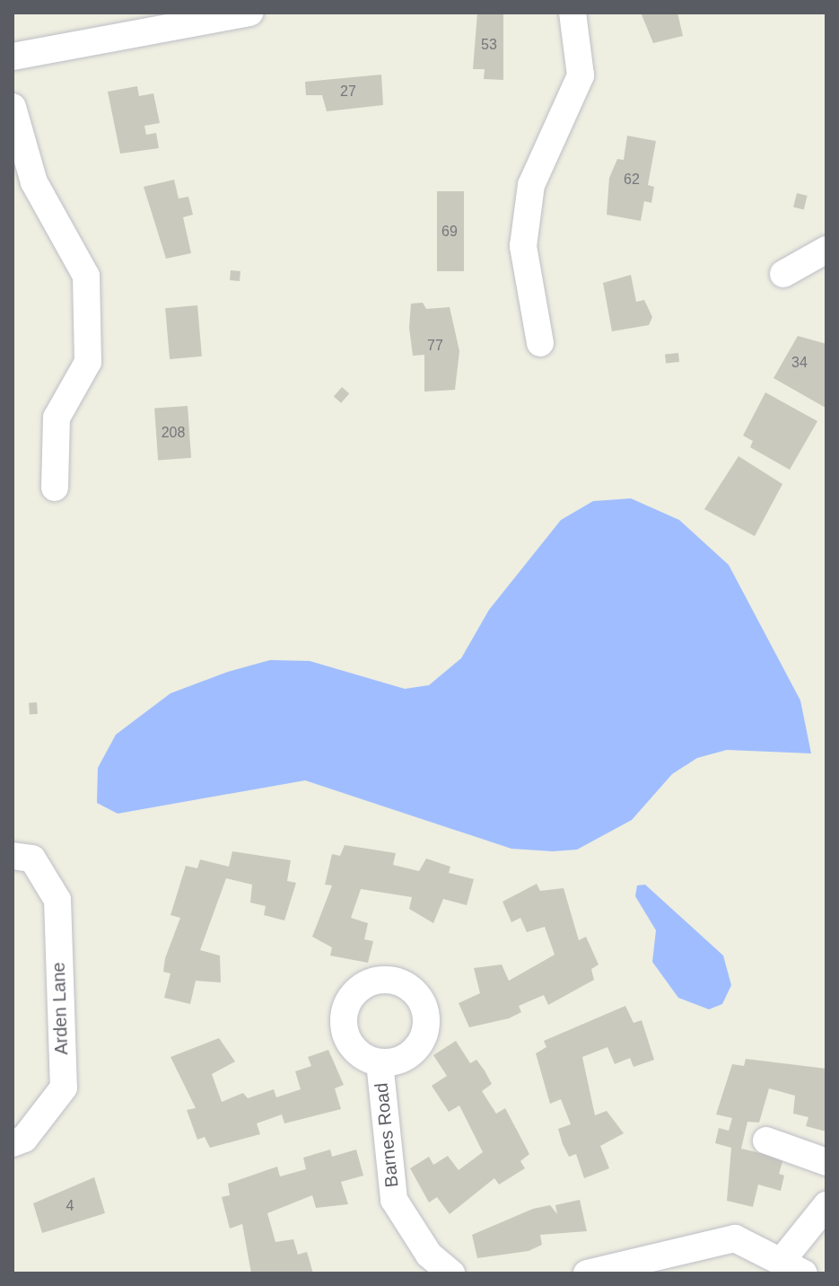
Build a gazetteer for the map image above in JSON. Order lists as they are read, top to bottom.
{
  "streets": {
    "street": ["Arden Lane", "Barnes Road"]
  },
  "house_numbers": [
    "53",
    "27",
    "62",
    "69",
    "77",
    "34",
    "208",
    "4"
  ]
}
